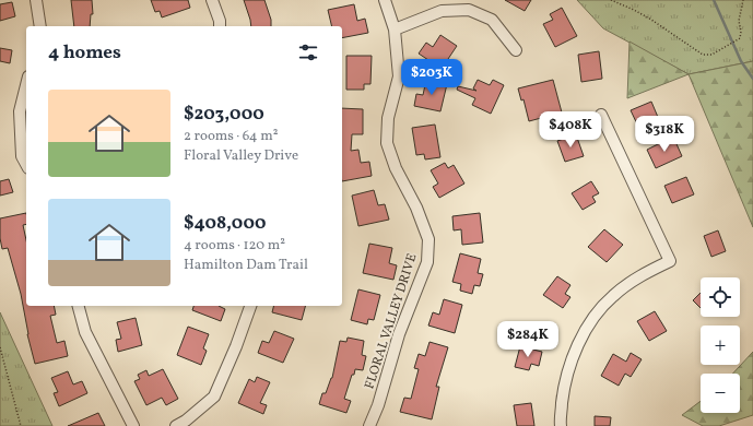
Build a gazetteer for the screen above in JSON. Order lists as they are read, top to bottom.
{
  "streets": {
    "street": ["FLORAL VALLEY DRIVE"]
  },
  "page": {
    "heading": "4 homes",
    "price": [
      "$203K",
      "$408K",
      "$318K",
      "$284K"
    ],
    "list": [
      {
        "name": "$203,000",
        "note": "2 rooms · 64 m² · Floral Valley Drive"
      },
      {
        "name": "$408,000",
        "note": "4 rooms · 120 m² · Hamilton Dam Trail"
      }
    ],
    "map_buttons": ["+", "−"]
  }
}
